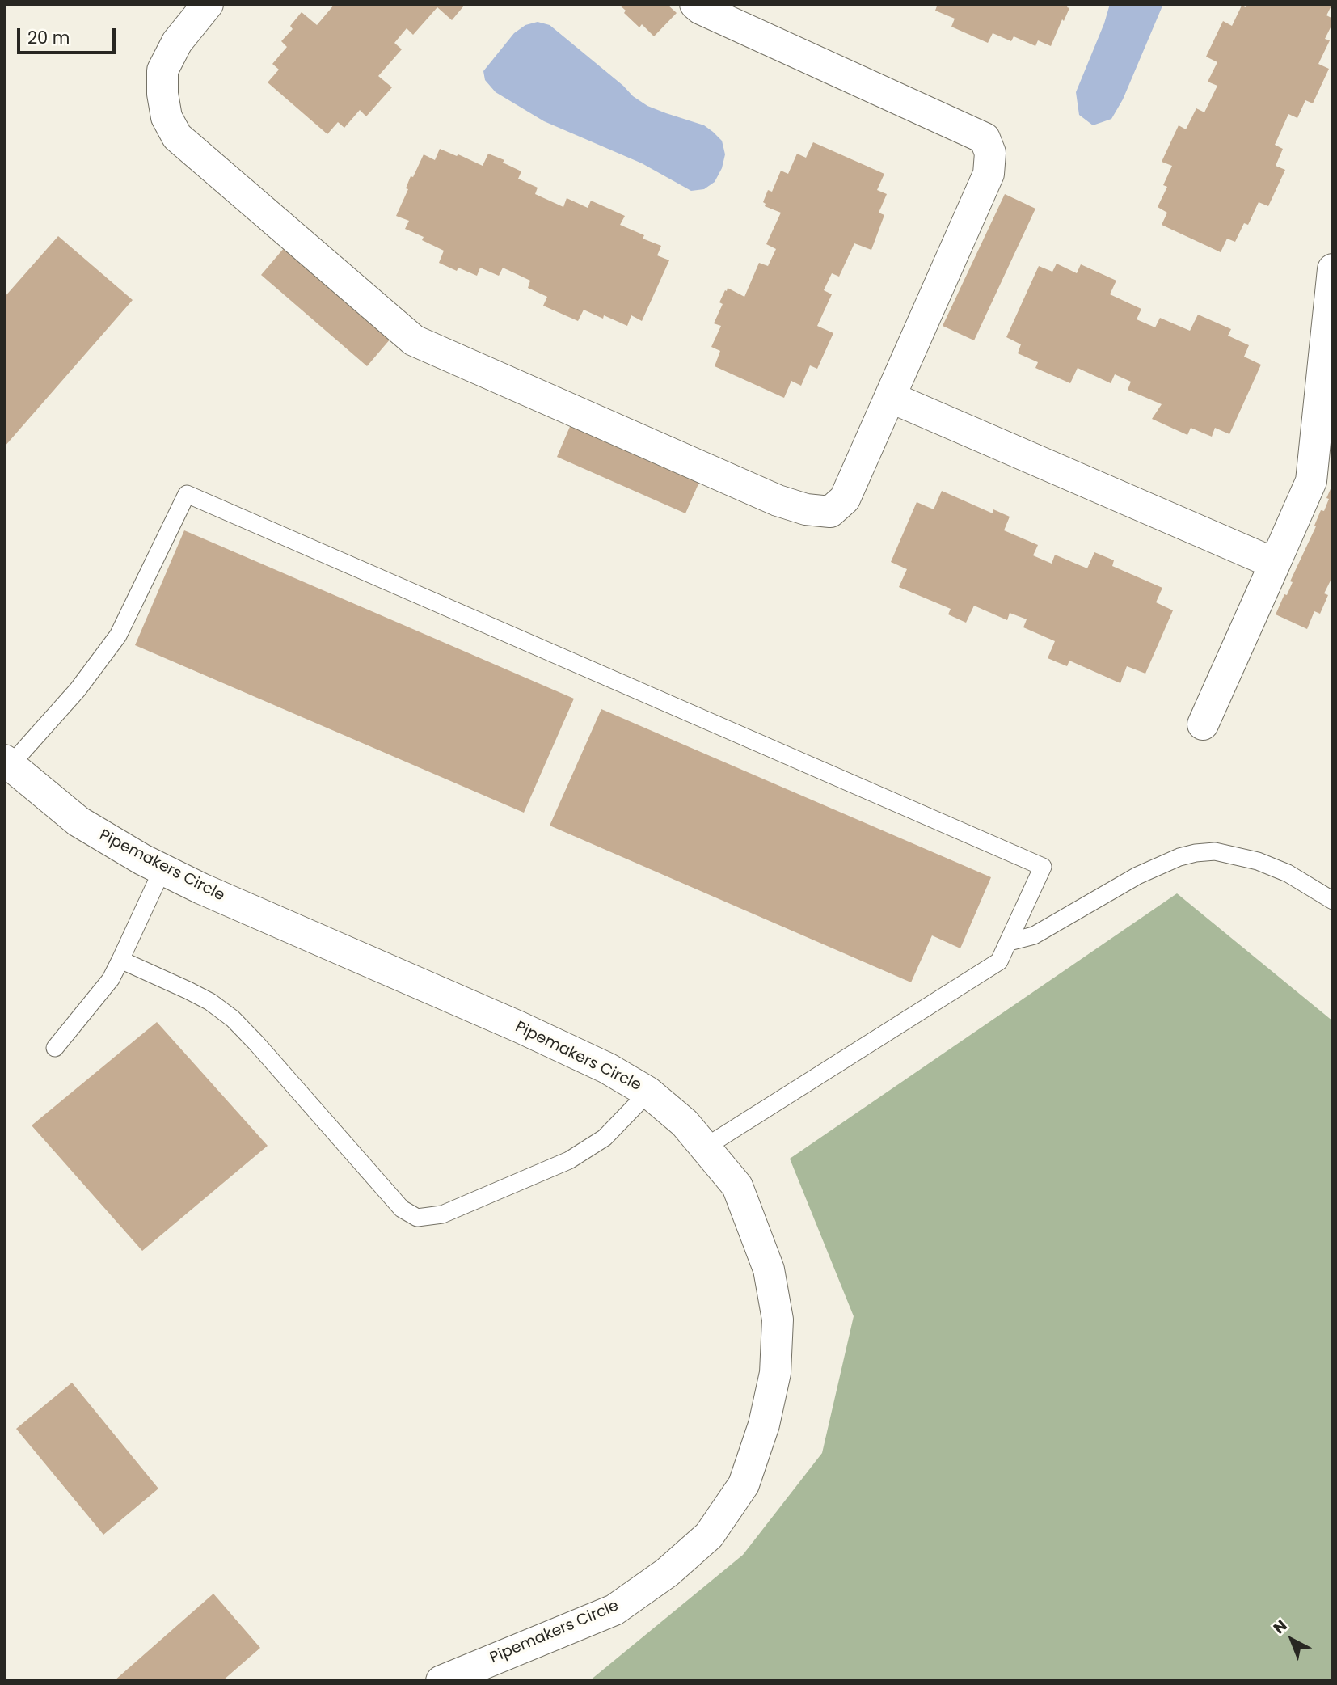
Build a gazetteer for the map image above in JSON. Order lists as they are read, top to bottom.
{
  "streets": {
    "street": ["Pipemakers Circle"]
  },
  "scale_bar": "20 m",
  "north": "top left"
}
